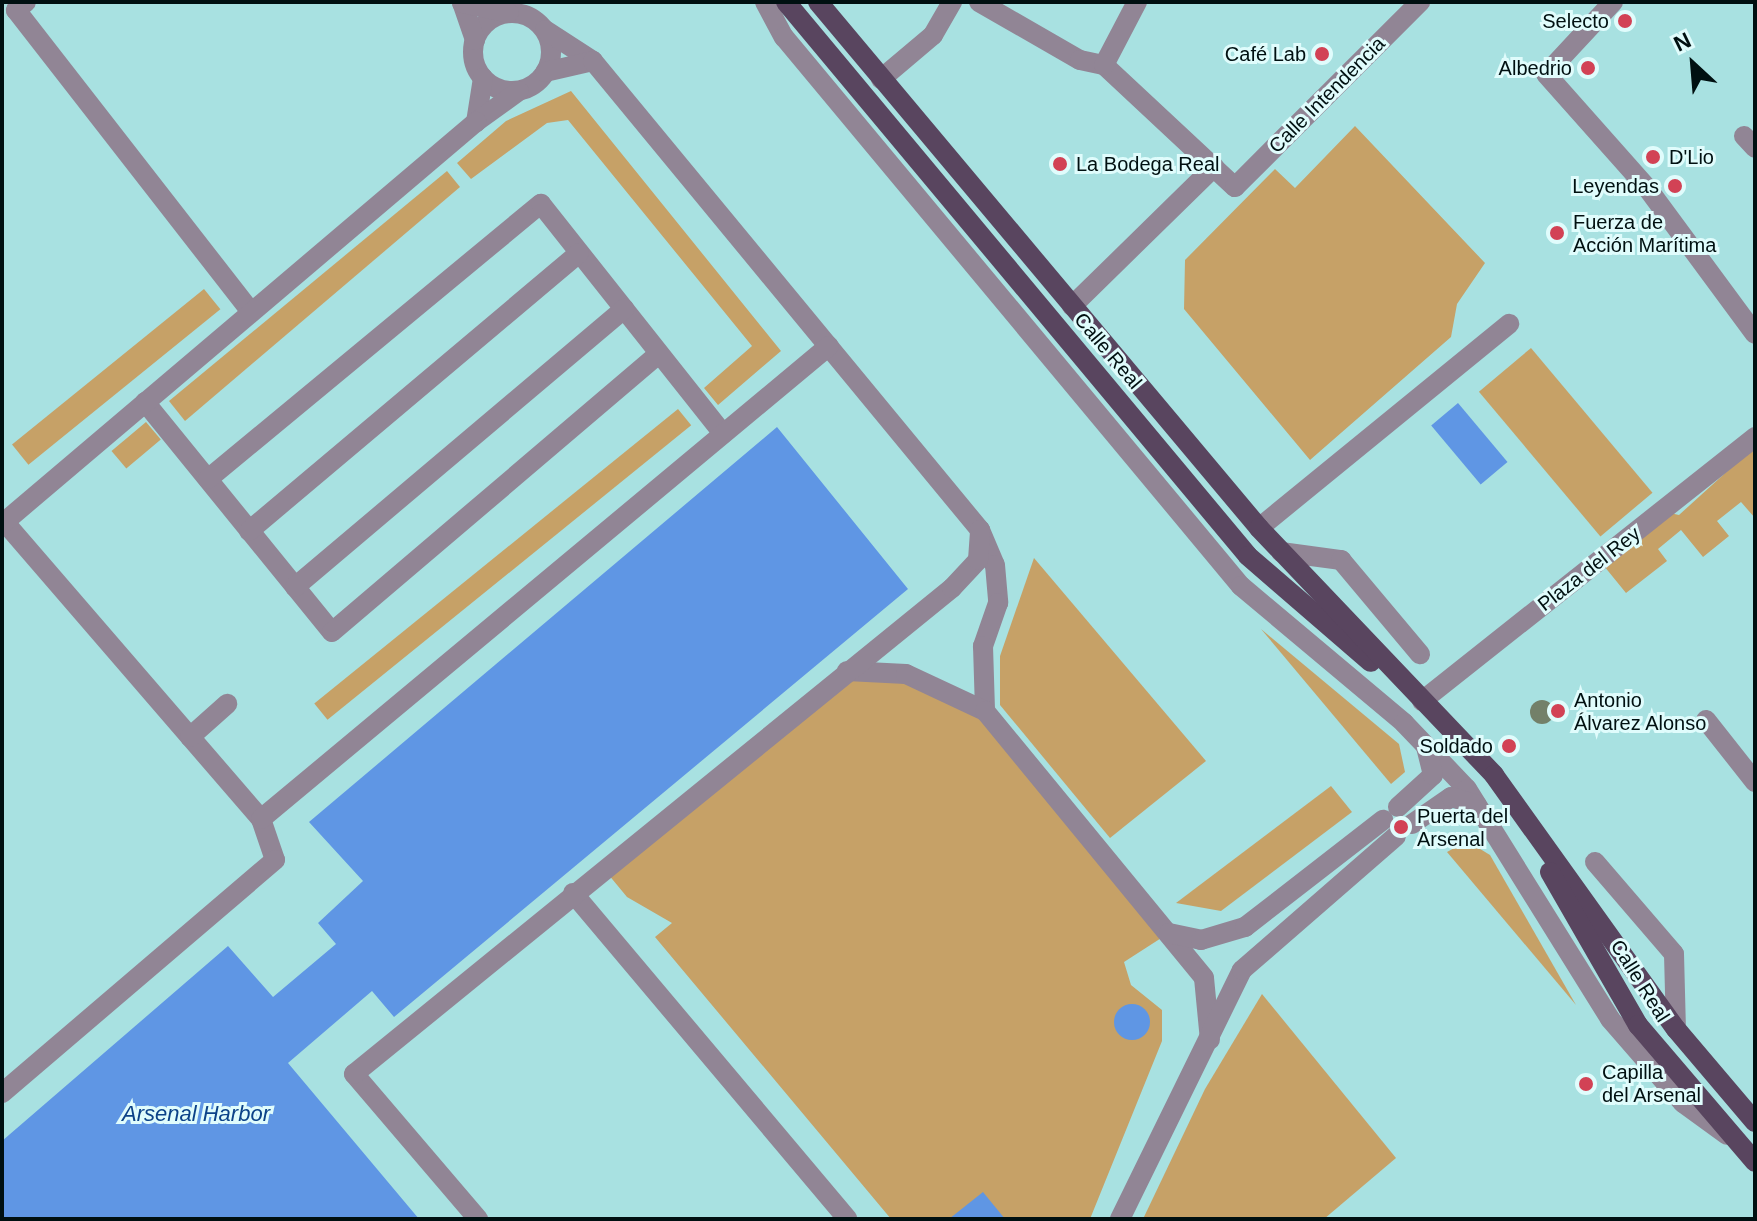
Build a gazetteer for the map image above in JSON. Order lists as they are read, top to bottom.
{
  "streets": {
    "main road": ["Calle Real"],
    "street": ["Calle Intendencia", "Plaza del Rey"]
  },
  "crossings": [
    ["Calle Real", "Plaza del Rey"]
  ],
  "water": ["Arsenal Harbor"],
  "places": [
    "Selecto",
    "Café Lab",
    "Albedrio",
    "D'Lio",
    "La Bodega Real",
    "Leyendas",
    "Fuerza de Acción Marítima",
    "Antonio Álvarez Alonso",
    "Soldado",
    "Puerta del Arsenal",
    "Capilla del Arsenal"
  ],
  "north": "top left"
}
